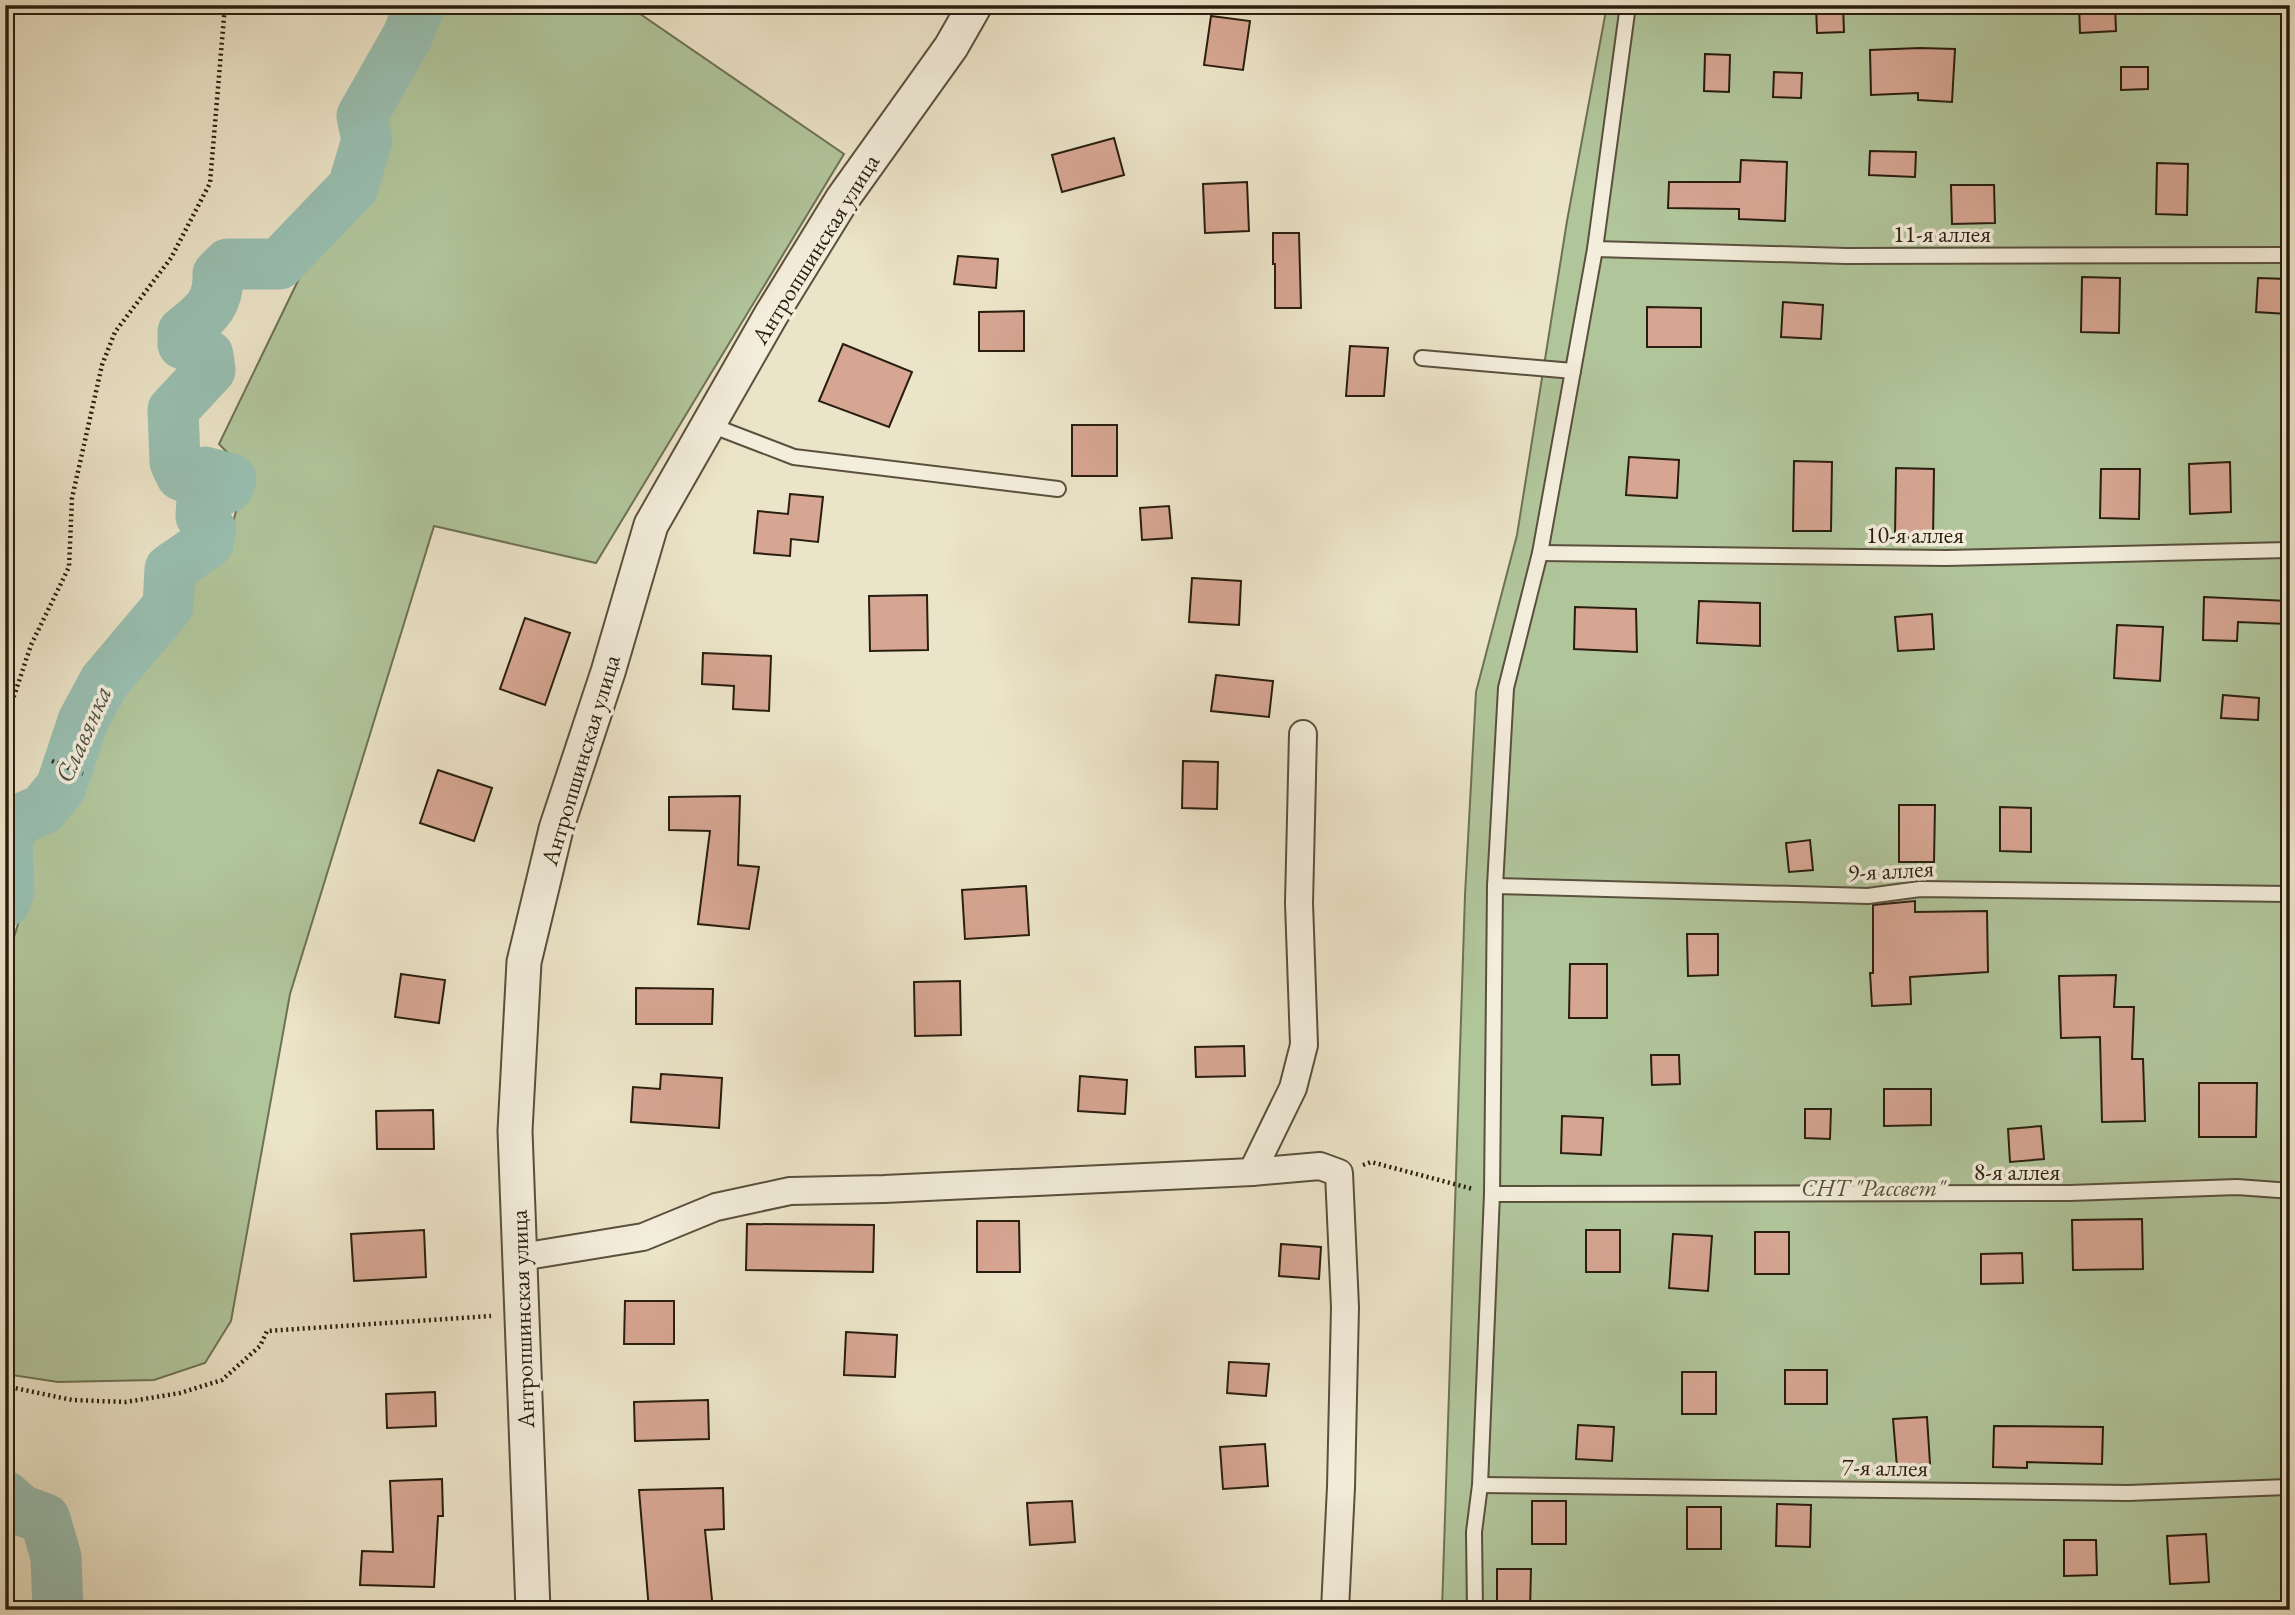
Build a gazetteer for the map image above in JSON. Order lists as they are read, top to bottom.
{
  "streets": {
    "street": ["Антропшинская улица"],
    "lane": [
      "11-я аллея",
      "10-я аллея",
      "9-я аллея",
      "8-я аллея",
      "7-я аллея"
    ]
  },
  "water": ["Славянка"],
  "parks": ["СНТ \"Рассвет\""]
}
